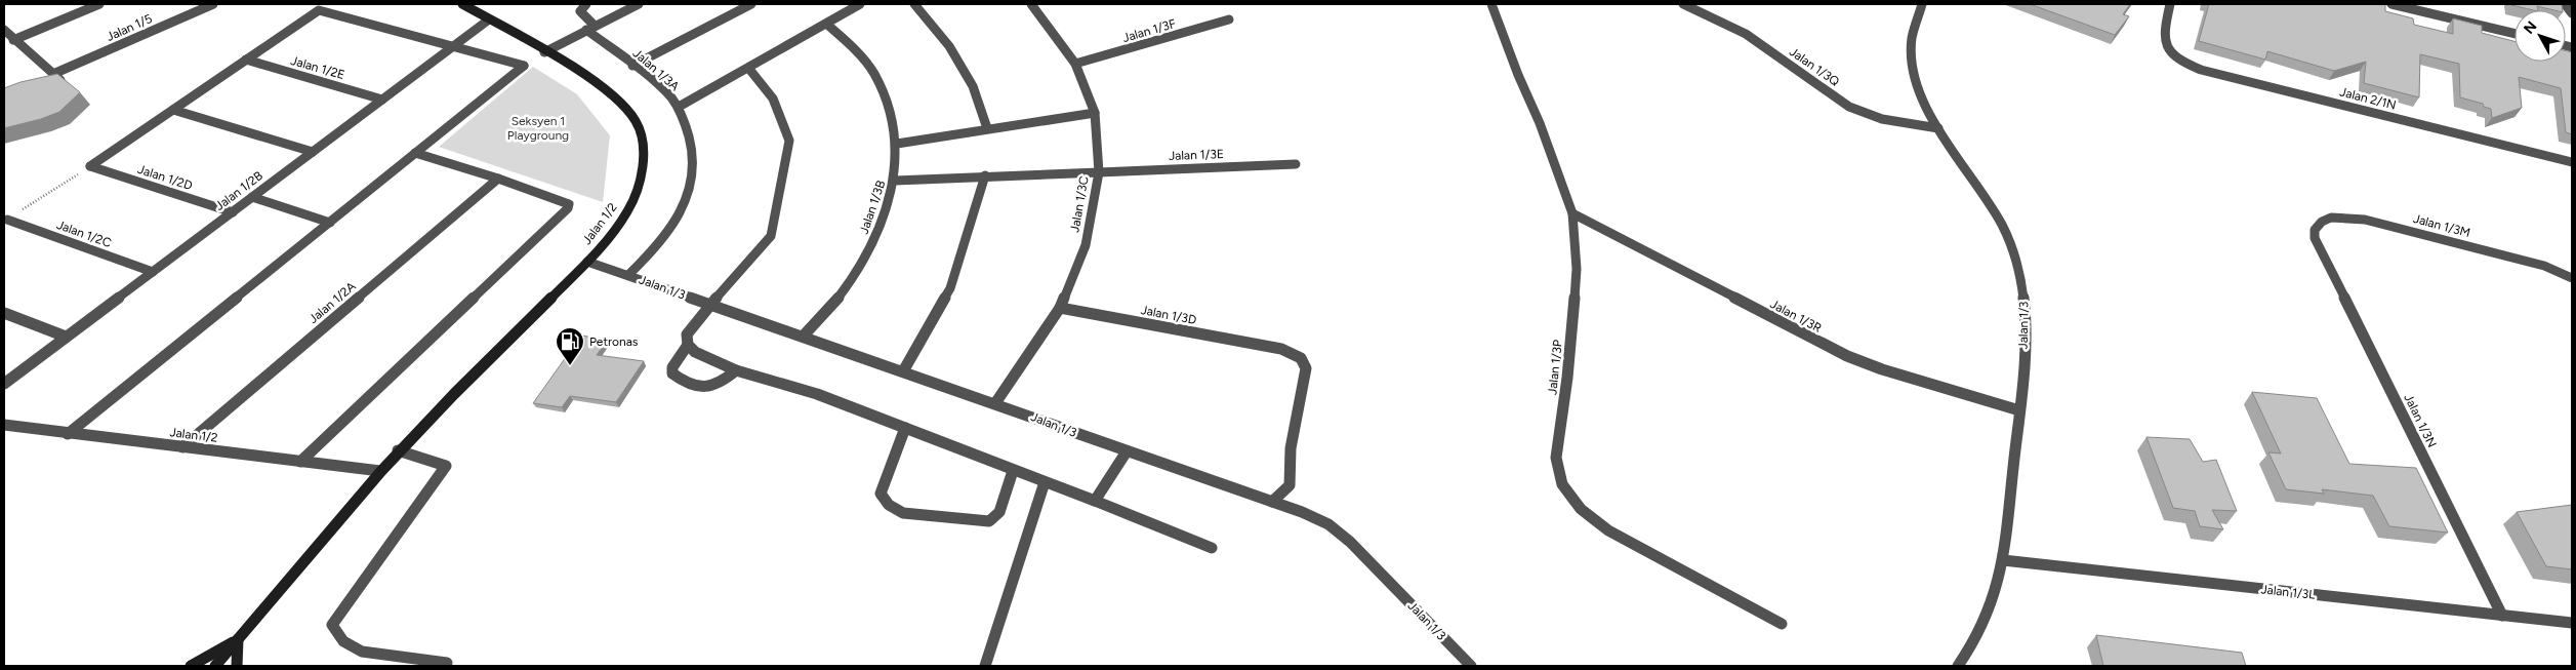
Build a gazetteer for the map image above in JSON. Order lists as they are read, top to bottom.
{
  "streets": {
    "street": [
      "Jalan 1/5",
      "Jalan 1/3F",
      "Jalan 1/3Q",
      "Jalan 1/2E",
      "Jalan 1/3A",
      "Jalan 2/1N",
      "Jalan 1/3E",
      "Jalan 1/2D",
      "Jalan 1/2B",
      "Jalan 1/3C",
      "Jalan 1/3B",
      "Jalan 1/2",
      "Jalan 1/3M",
      "Jalan 1/2C",
      "Jalan 1/3",
      "Jalan 1/2A",
      "Jalan 1/3D",
      "Jalan 1/3R",
      "Jalan 1/3P",
      "Jalan 1/3N",
      "Jalan 1/3L"
    ]
  },
  "crossings": [
    ["Jalan 1/3F", "Jalan 1/3C"],
    ["Jalan 1/3Q", "Jalan 1/3"],
    ["Jalan 1/2E", "Jalan 1/2B"],
    ["Jalan 1/3A", "Jalan 1/3"],
    ["Jalan 1/3E", "Jalan 1/3C"],
    ["Jalan 1/3E", "Jalan 1/3B"],
    ["Jalan 1/2D", "Jalan 1/2B"],
    ["Jalan 1/2B", "Jalan 1/2"],
    ["Jalan 1/2B", "Jalan 1/2C"],
    ["Jalan 1/3C", "Jalan 1/3"],
    ["Jalan 1/3C", "Jalan 1/3D"],
    ["Jalan 1/3B", "Jalan 1/3"],
    ["Jalan 1/2", "Jalan 1/3"],
    ["Jalan 1/2", "Jalan 1/2A"],
    ["Jalan 1/3M", "Jalan 1/3N"],
    ["Jalan 1/3", "Jalan 1/3D"],
    ["Jalan 1/3", "Jalan 1/3R"],
    ["Jalan 1/3", "Jalan 1/3L"],
    ["Jalan 1/3R", "Jalan 1/3P"],
    ["Jalan 1/3N", "Jalan 1/3L"]
  ],
  "parks": ["Seksyen 1 Playgroung"],
  "places": {
    "fuel station": ["Petronas"]
  },
  "north": "top left"
}
